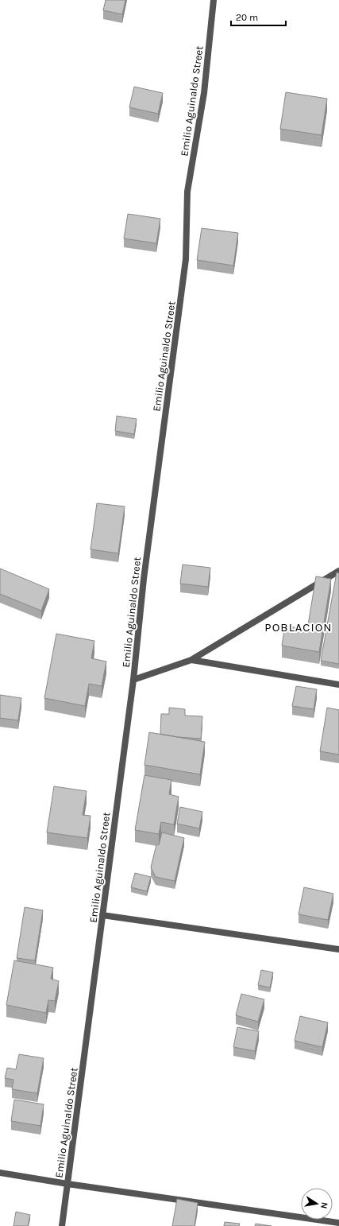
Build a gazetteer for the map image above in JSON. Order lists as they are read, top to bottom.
{
  "streets": {
    "street": ["Emilio Aguinaldo Street"]
  },
  "districts": ["POBLACION"],
  "scale_bar": "20 m",
  "north": "right"
}
